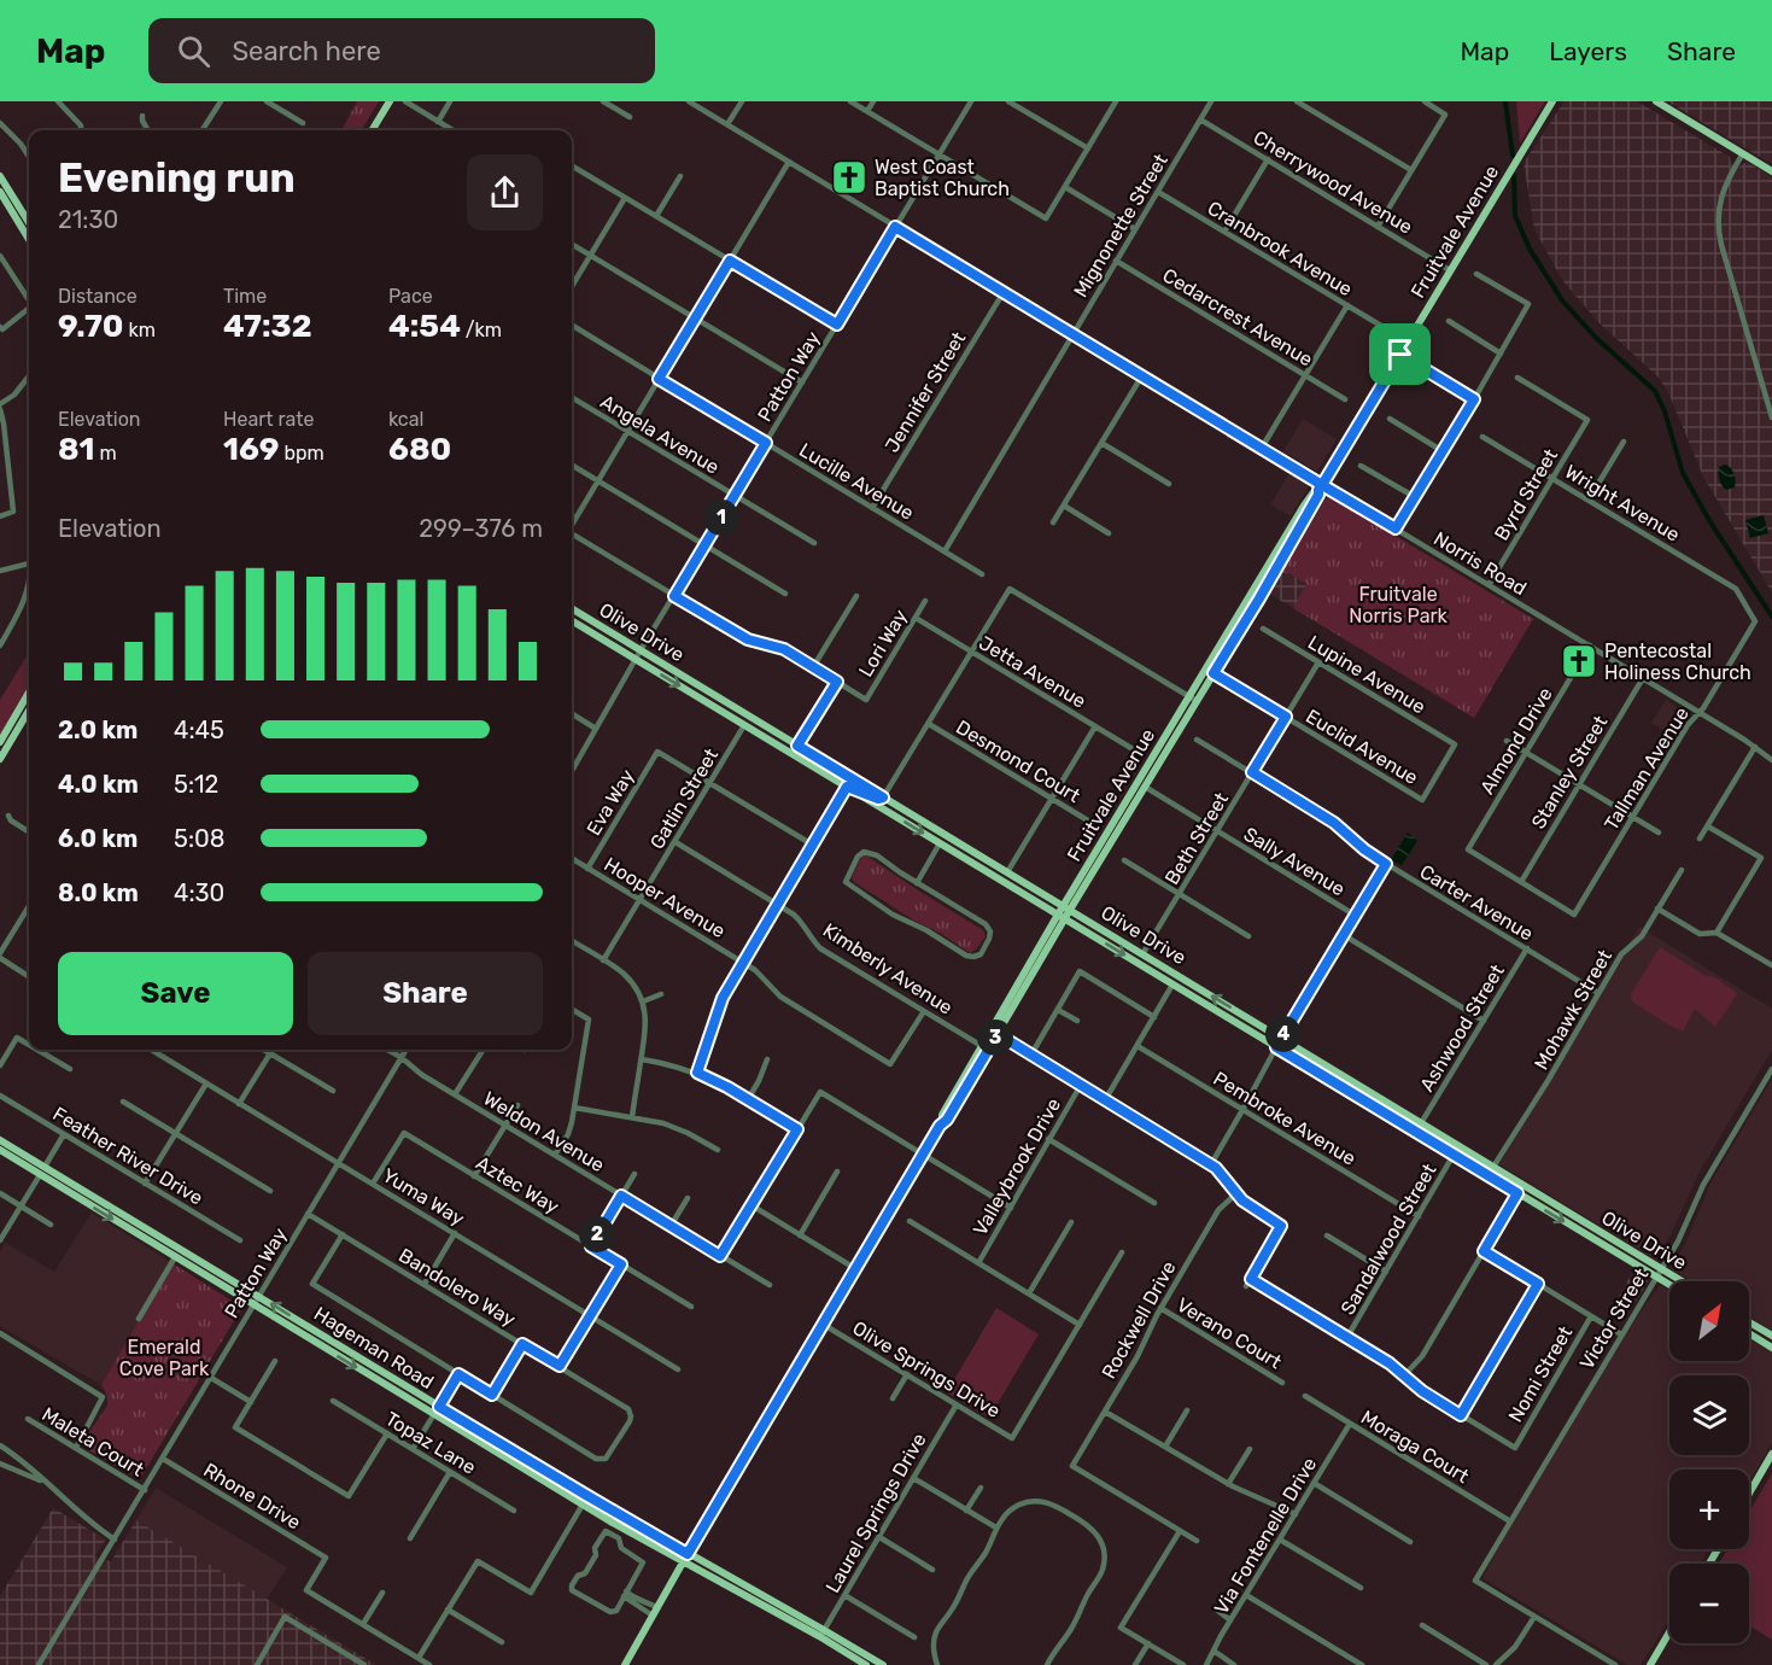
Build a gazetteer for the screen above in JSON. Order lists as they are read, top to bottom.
{
  "streets": {
    "main road": ["Fruitvale Avenue", "Olive Drive", "Hageman Road"],
    "street": [
      "Cherrywood Avenue",
      "Mignonette Street",
      "Cranbrook Avenue",
      "Cedarcrest Avenue",
      "Patton Way",
      "Jennifer Street",
      "Angela Avenue",
      "Lucille Avenue",
      "Byrd Street",
      "Wright Avenue",
      "Norris Road",
      "Lori Way",
      "Jetta Avenue",
      "Lupine Avenue",
      "Almond Drive",
      "Euclid Avenue",
      "Desmond Court",
      "Tallman Avenue",
      "Stanley Street",
      "Gatlin Street",
      "Eva Way",
      "Beth Street",
      "Sally Avenue",
      "Hooper Avenue",
      "Carter Avenue",
      "Kimberly Avenue",
      "Mohawk Street",
      "Ashwood Street",
      "Pembroke Avenue",
      "Weldon Avenue",
      "Feather River Drive",
      "Valleybrook Drive",
      "Aztec Way",
      "Yuma Way",
      "Sandalwood Street",
      "Bandolero Way",
      "Victor Street",
      "Rockwell Drive",
      "Verano Court",
      "Olive Springs Drive",
      "Nomi Street",
      "Maleta Court",
      "Topaz Lane",
      "Moraga Court",
      "Rhone Drive",
      "Laurel Springs Drive",
      "Via Fontenelle Drive"
    ]
  },
  "crossings": [
    ["Cherrywood Avenue", "Mignonette Street"],
    ["Cherrywood Avenue", "Fruitvale Avenue"],
    ["Mignonette Street", "Cranbrook Avenue"],
    ["Mignonette Street", "Cedarcrest Avenue"],
    ["Mignonette Street", "Lucille Avenue"],
    ["Mignonette Street", "Norris Road"],
    ["Fruitvale Avenue", "Norris Road"],
    ["Fruitvale Avenue", "Olive Drive"],
    ["Fruitvale Avenue", "Euclid Avenue"],
    ["Fruitvale Avenue", "Sally Avenue"],
    ["Fruitvale Avenue", "Kimberly Avenue"],
    ["Fruitvale Avenue", "Hageman Road"],
    ["Fruitvale Avenue", "Olive Springs Drive"],
    ["Patton Way", "Angela Avenue"],
    ["Patton Way", "Lucille Avenue"],
    ["Patton Way", "Norris Road"],
    ["Patton Way", "Olive Drive"],
    ["Patton Way", "Weldon Avenue"],
    ["Patton Way", "Yuma Way"],
    ["Patton Way", "Bandolero Way"],
    ["Patton Way", "Hageman Road"],
    ["Patton Way", "Maleta Court"],
    ["Patton Way", "Rhone Drive"],
    ["Jennifer Street", "Lucille Avenue"],
    ["Jennifer Street", "Norris Road"],
    ["Byrd Street", "Wright Avenue"],
    ["Byrd Street", "Norris Road"],
    ["Wright Avenue", "Tallman Avenue"],
    ["Norris Road", "Almond Drive"],
    ["Norris Road", "Tallman Avenue"],
    ["Norris Road", "Stanley Street"],
    ["Olive Drive", "Gatlin Street"],
    ["Olive Drive", "Beth Street"],
    ["Olive Drive", "Mohawk Street"],
    ["Olive Drive", "Ashwood Street"],
    ["Olive Drive", "Sandalwood Street"],
    ["Olive Drive", "Victor Street"],
    ["Lori Way", "Jetta Avenue"],
    ["Lupine Avenue", "Euclid Avenue"],
    ["Lupine Avenue", "Beth Street"],
    ["Almond Drive", "Tallman Avenue"],
    ["Almond Drive", "Stanley Street"],
    ["Euclid Avenue", "Beth Street"],
    ["Tallman Avenue", "Stanley Street"],
    ["Gatlin Street", "Eva Way"],
    ["Gatlin Street", "Hooper Avenue"],
    ["Gatlin Street", "Kimberly Avenue"],
    ["Eva Way", "Hooper Avenue"],
    ["Beth Street", "Sally Avenue"],
    ["Beth Street", "Carter Avenue"],
    ["Hooper Avenue", "Kimberly Avenue"],
    ["Carter Avenue", "Mohawk Street"],
    ["Carter Avenue", "Ashwood Street"],
    ["Pembroke Avenue", "Sandalwood Street"],
    ["Aztec Way", "Yuma Way"],
    ["Victor Street", "Moraga Court"],
    ["Rockwell Drive", "Verano Court"],
    ["Hageman Road", "Laurel Springs Drive"],
    ["Olive Springs Drive", "Laurel Springs Drive"],
    ["Moraga Court", "Via Fontenelle Drive"]
  ],
  "parks": ["Fruitvale Norris Park", "Emerald Cove Park"],
  "places": {
    "church": ["West Coast Baptist Church", "Pentecostal Holiness Church"]
  },
  "north": "top right",
  "page": {
    "header": "Map",
    "search": "Search here",
    "nav": ["Map", "Layers", "Share"],
    "heading": ["Evening run", "21:30"],
    "stats": [
      ["Distance", "9.70 km"],
      ["Time", "47:32"],
      ["Pace", "4:54 /km"],
      ["Elevation", "81 m"],
      ["Heart rate", "169 bpm"],
      ["kcal", "680"]
    ],
    "pins": [
      "1",
      "4",
      "3",
      "2"
    ],
    "chart": ["Elevation", "299–376 m"],
    "list": [
      {
        "name": "2.0 km",
        "note": "4:45"
      },
      {
        "name": "4.0 km",
        "note": "5:12"
      },
      {
        "name": "6.0 km",
        "note": "5:08"
      },
      {
        "name": "8.0 km",
        "note": "4:30"
      }
    ],
    "buttons": ["Save", "Share"],
    "map_buttons": ["+", "−"]
  }
}
